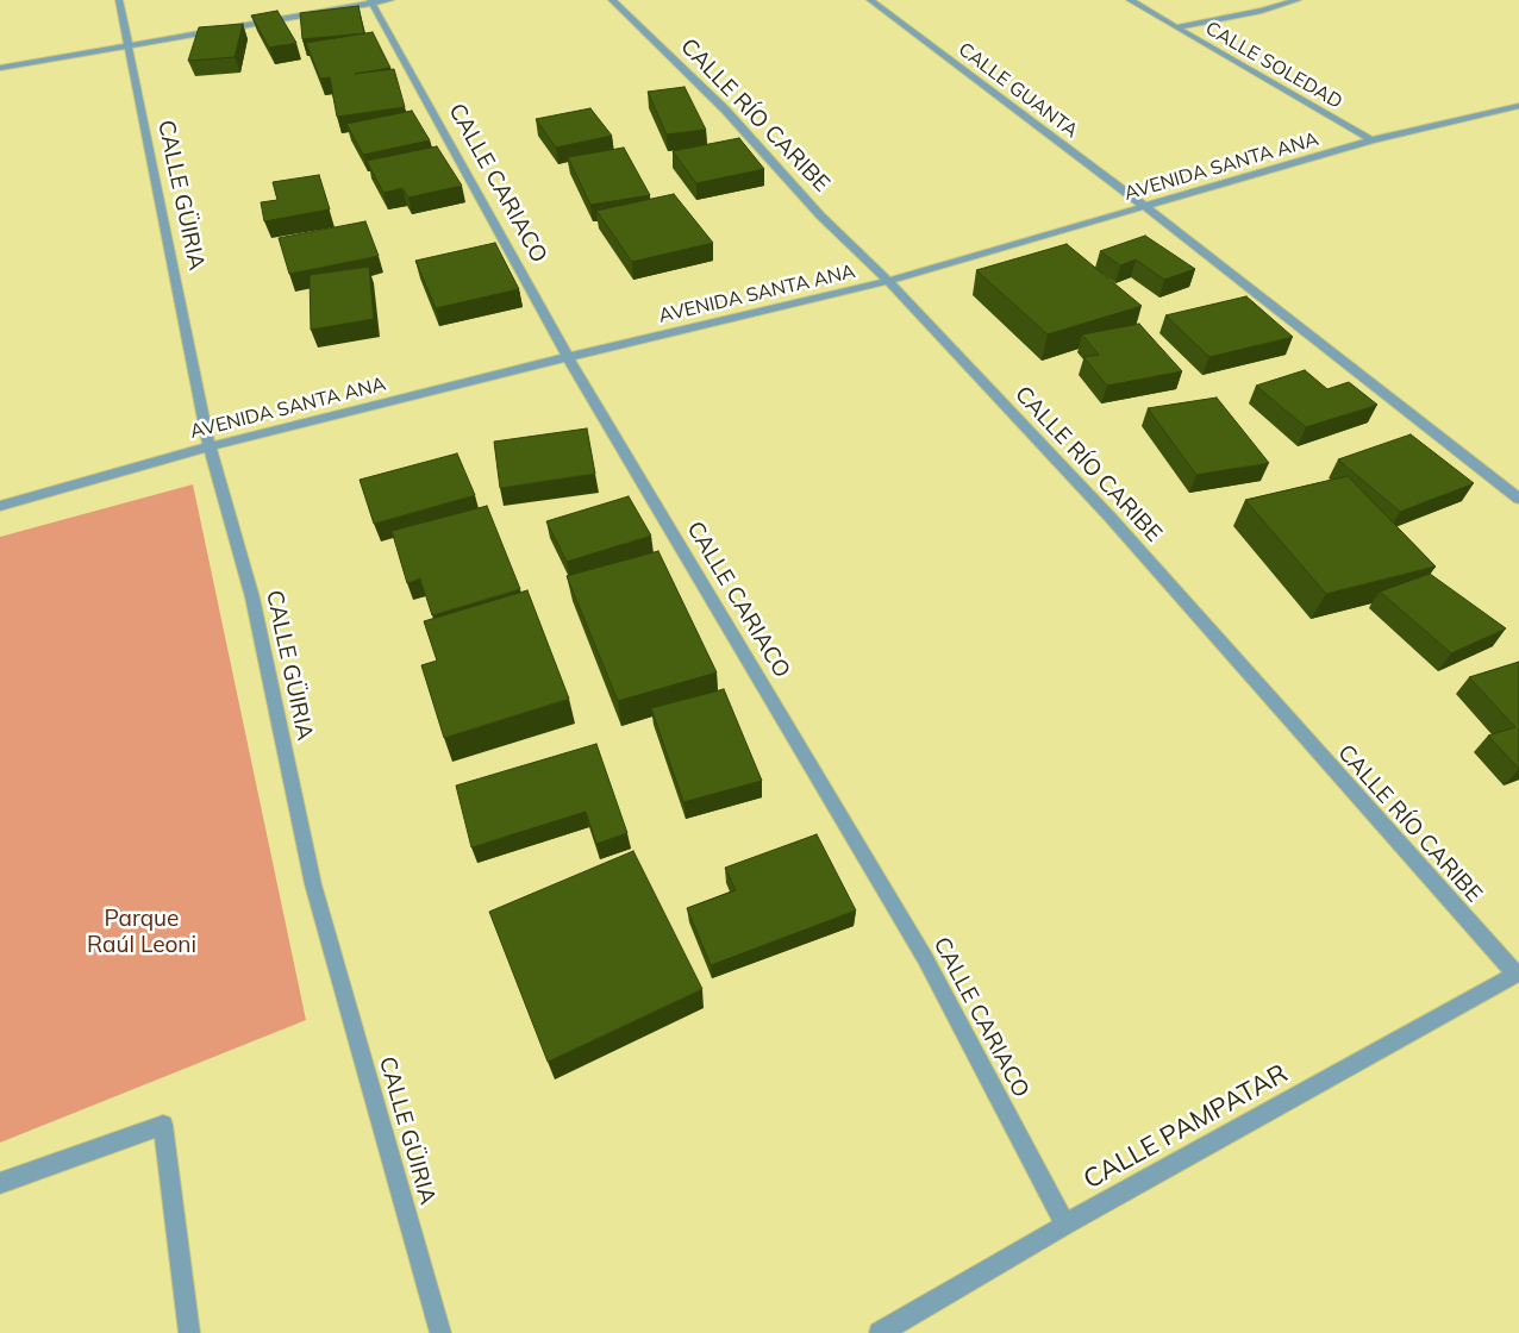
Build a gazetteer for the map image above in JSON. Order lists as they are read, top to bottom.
{
  "streets": {
    "street": [
      "CALLE SOLEDAD",
      "CALLE GUANTA",
      "CALLE RÍO CARIBE",
      "AVENIDA SANTA ANA",
      "CALLE CARIACO",
      "CALLE GÜIRIA",
      "CALLE PAMPATAR"
    ]
  },
  "crossings": [
    ["CALLE SOLEDAD", "AVENIDA SANTA ANA"],
    ["CALLE GUANTA", "AVENIDA SANTA ANA"],
    ["CALLE RÍO CARIBE", "AVENIDA SANTA ANA"],
    ["CALLE RÍO CARIBE", "CALLE PAMPATAR"],
    ["AVENIDA SANTA ANA", "CALLE CARIACO"],
    ["AVENIDA SANTA ANA", "CALLE GÜIRIA"],
    ["CALLE CARIACO", "CALLE PAMPATAR"]
  ],
  "parks": ["Parque Raúl Leoni"]
}
